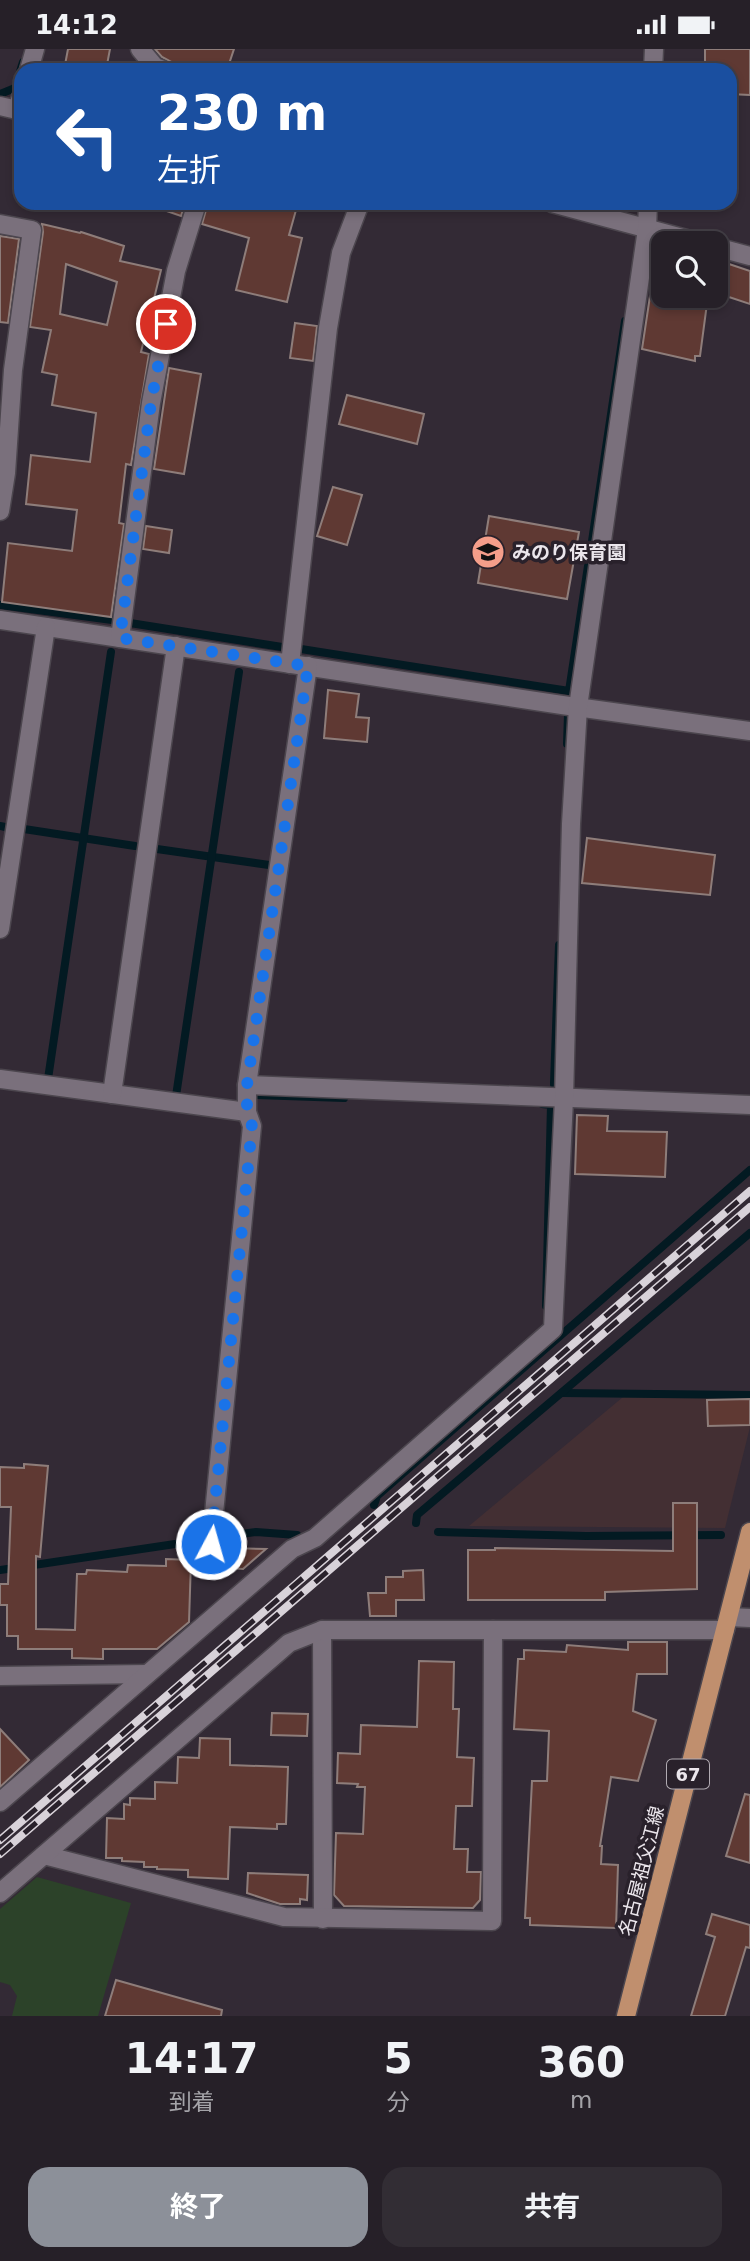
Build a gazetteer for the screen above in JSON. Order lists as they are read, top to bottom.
{
  "streets": {
    "main road": ["67", "名古屋祖父江線"]
  },
  "places": {
    "school or university": ["みのり保育園"]
  },
  "page": {
    "status": "14:12",
    "turn": ["230 m", "左折"],
    "eta": [
      "14:17",
      "到着",
      "5",
      "分",
      "360",
      "m"
    ],
    "buttons": ["終了", "共有"]
  }
}
